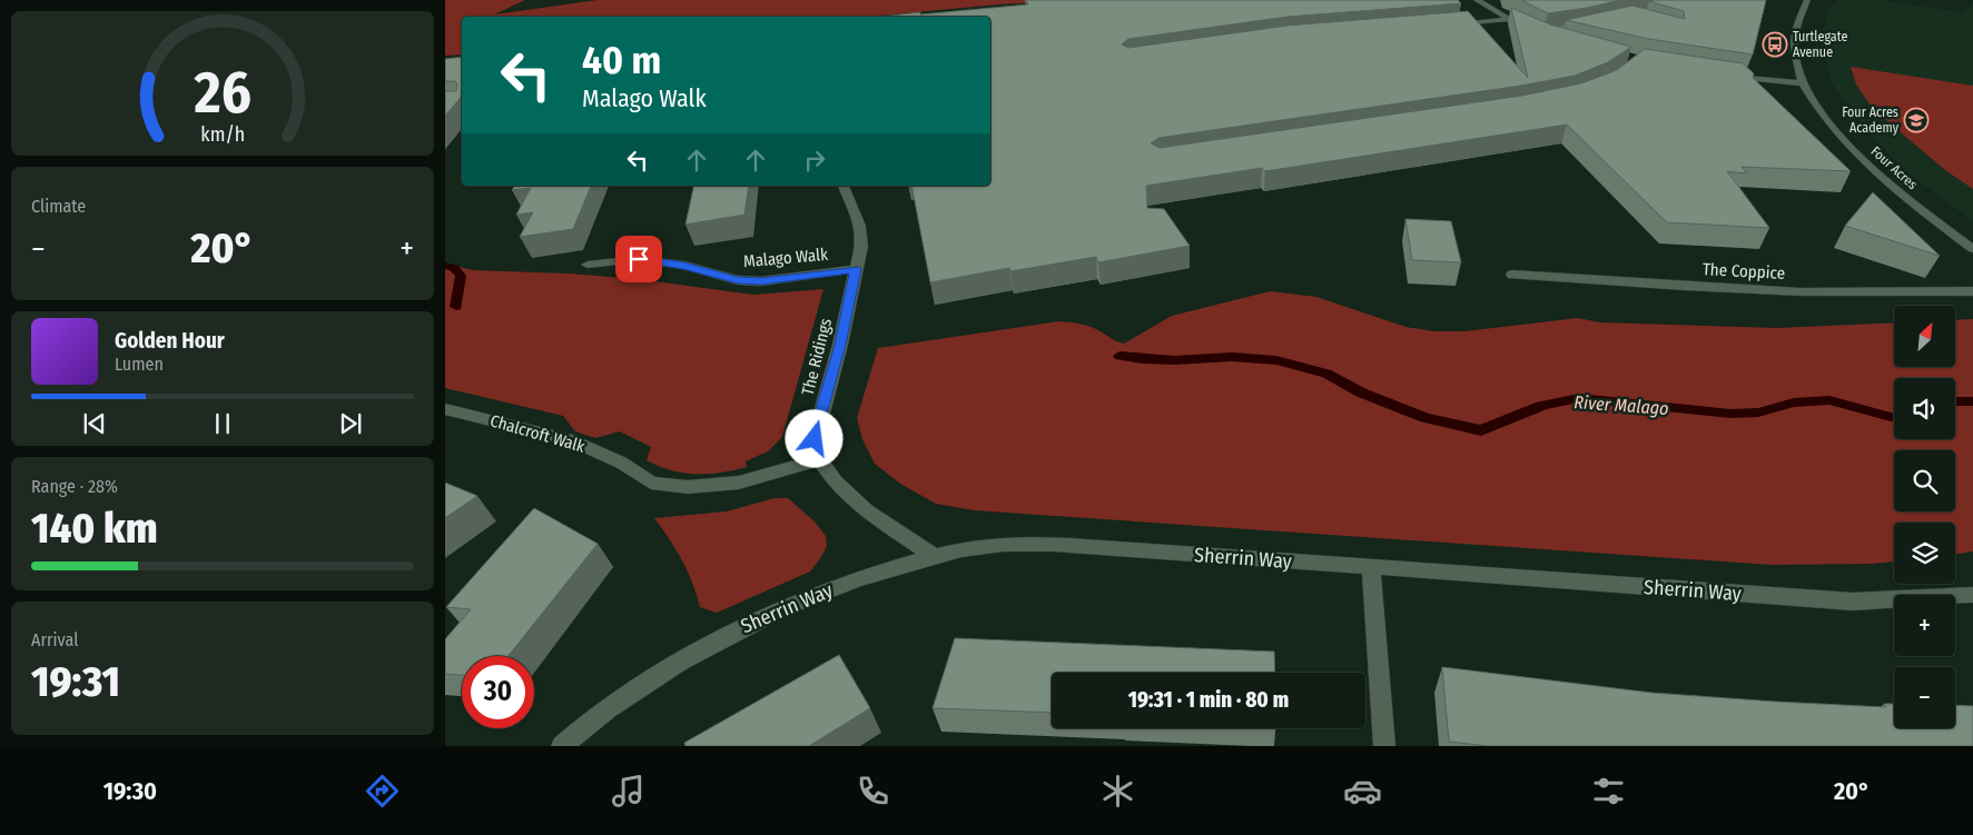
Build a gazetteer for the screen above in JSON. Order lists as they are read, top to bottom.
{
  "streets": {
    "street": [
      "Four Acres",
      "Malago Walk",
      "The Coppice",
      "The Ridings",
      "Chalcroft Walk",
      "Sherrin Way"
    ]
  },
  "crossings": [
    ["Malago Walk", "The Ridings"],
    ["The Ridings", "Chalcroft Walk"],
    ["The Ridings", "Sherrin Way"]
  ],
  "water": ["River Malago"],
  "places": {
    "bus stop": ["Turtlegate Avenue"],
    "school or university": ["Four Acres Academy"]
  },
  "north": "top right",
  "page": {
    "turn": ["40 m", "Malago Walk"],
    "tile": [
      "Climate",
      ["Range · 28%", "140 km"],
      ["Arrival", "19:31"]
    ],
    "heat": ["−", "20°", "+"],
    "map_buttons": ["+", "−"],
    "song": ["Golden Hour", "Lumen"],
    "limit": "30",
    "trip": "19:31 · 1 min · 80 m",
    "tabs": ["19:30", "20°"],
    "gauge": ["26", "km/h"]
  }
}
